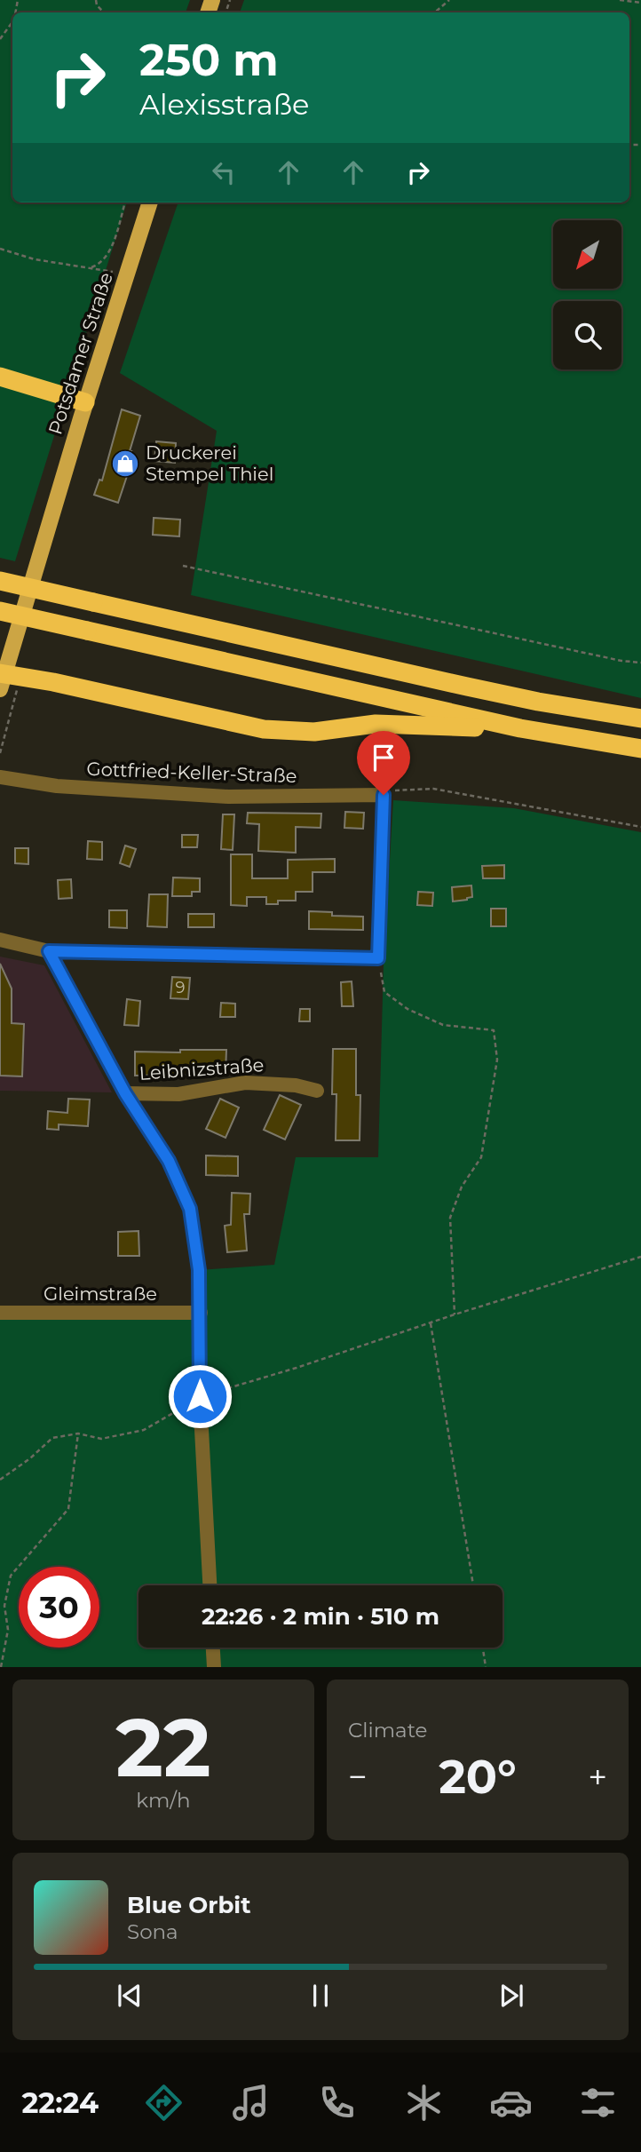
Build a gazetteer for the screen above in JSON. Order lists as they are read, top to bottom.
{
  "streets": {
    "main road": ["Potsdamer Straße"],
    "street": ["Gottfried-Keller-Straße", "Leibnizstraße", "Gleimstraße"]
  },
  "crossings": [
    ["Leibnizstraße", "Gleimstraße"]
  ],
  "places": {
    "shop": ["Druckerei Stempel Thiel"]
  },
  "house_numbers": ["9"],
  "north": "bottom left",
  "page": {
    "turn": ["250 m", "Alexisstraße"],
    "limit": "30",
    "trip": "22:26 · 2 min · 510 m",
    "tile": [
      ["22", "km/h"],
      "Climate"
    ],
    "heat": ["−", "20°", "+"],
    "song": ["Blue Orbit", "Sona"],
    "tabs": "22:24"
  }
}
